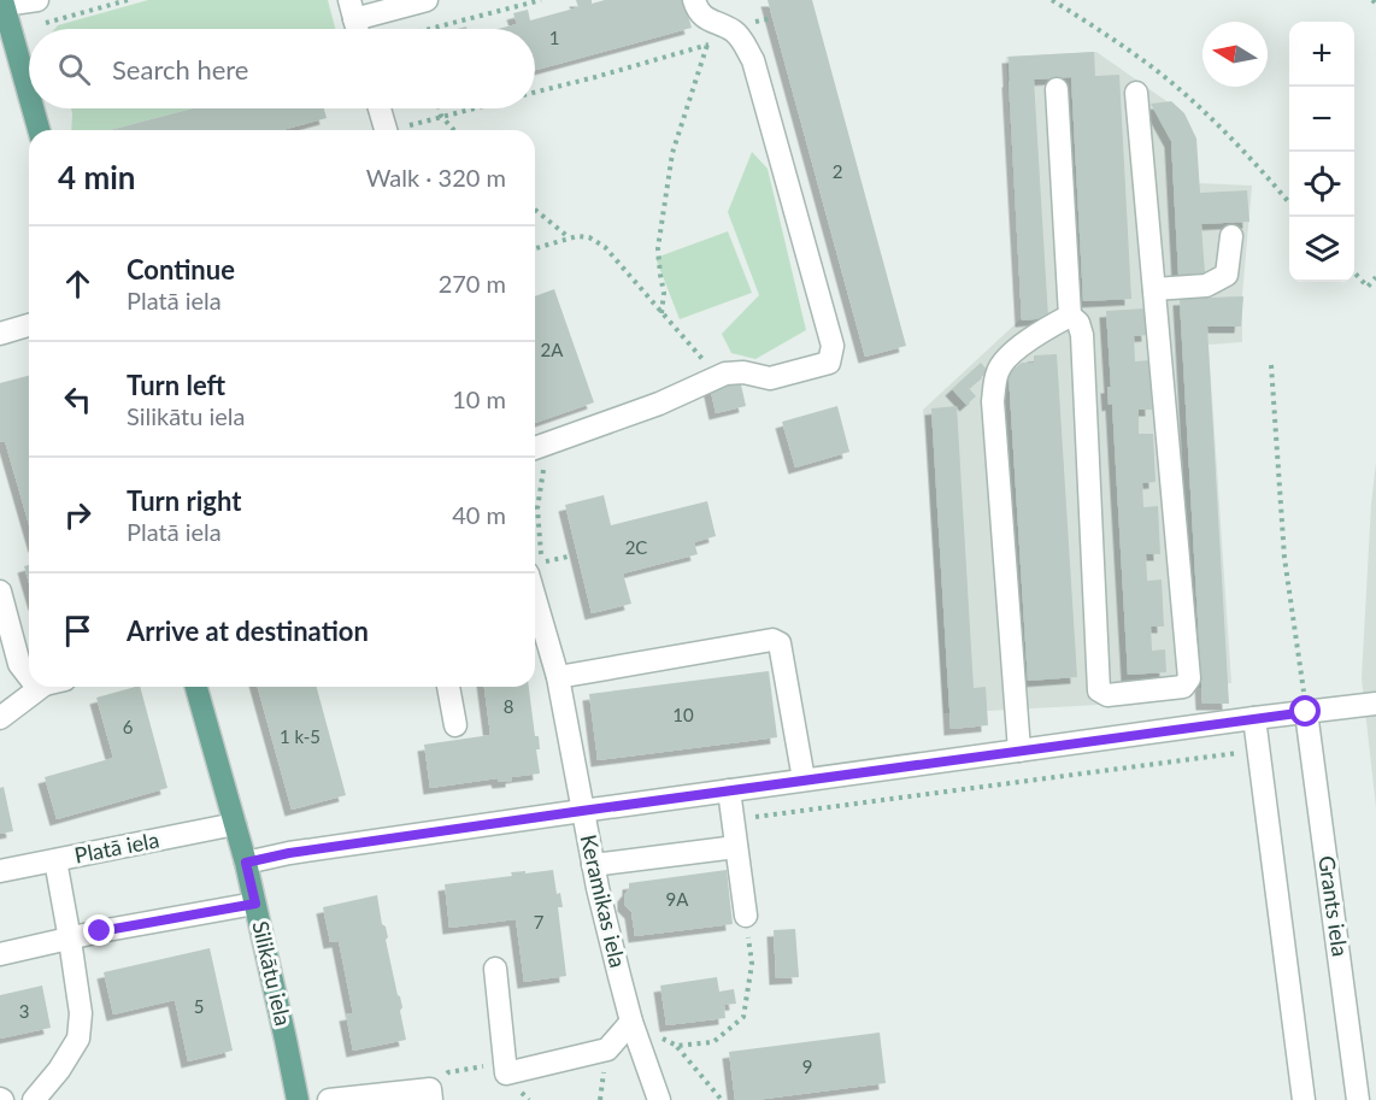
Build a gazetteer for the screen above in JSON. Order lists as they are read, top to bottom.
{
  "streets": {
    "main road": ["Silikātu iela"],
    "street": ["Platā iela", "Keramikas iela", "Grants iela"]
  },
  "crossings": [
    ["Platā iela", "Silikātu iela"]
  ],
  "house_numbers": [
    "1",
    "2",
    "2A",
    "2C",
    "8",
    "10",
    "6",
    "1 k-5",
    "9A",
    "7",
    "5",
    "3",
    "9"
  ],
  "north": "left",
  "page": {
    "map_buttons": ["+", "−"],
    "search": "Search here",
    "heading": ["4 min", "Walk · 320 m"],
    "list": [
      ["Continue", "Platā iela", "270 m"],
      ["Turn left", "Silikātu iela", "10 m"],
      ["Turn right", "Platā iela", "40 m"],
      "Arrive at destination"
    ]
  }
}
